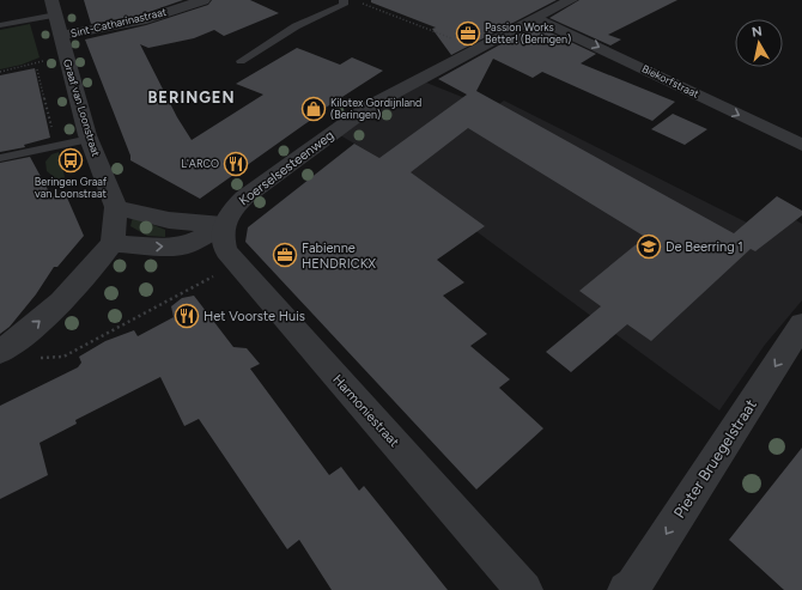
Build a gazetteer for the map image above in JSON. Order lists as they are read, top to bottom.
{
  "streets": {
    "street": [
      "Sint-Catharinastraat",
      "Biekorfstraat",
      "Graaf van Loonstraat",
      "Koerselsesteenweg",
      "Harmoniestraat",
      "Pieter Bruegelstraat"
    ]
  },
  "crossings": [
    ["Sint-Catharinastraat", "Graaf van Loonstraat"],
    ["Biekorfstraat", "Koerselsesteenweg"],
    ["Graaf van Loonstraat", "Koerselsesteenweg"],
    ["Koerselsesteenweg", "Harmoniestraat"]
  ],
  "one_way": ["Biekorfstraat", "Pieter Bruegelstraat"],
  "districts": ["BERINGEN"],
  "places": {
    "office": ["Passion Works Better! (Beringen)", "Fabienne HENDRICKX"],
    "shop": ["Kilotex Gordijnland (Beringen)"],
    "bus stop": ["Beringen Graaf van Loonstraat"],
    "restaurant": ["L'ARCO", "Het Voorste Huis"],
    "school or university": ["De Beerring 1"]
  },
  "north": "top"
}
